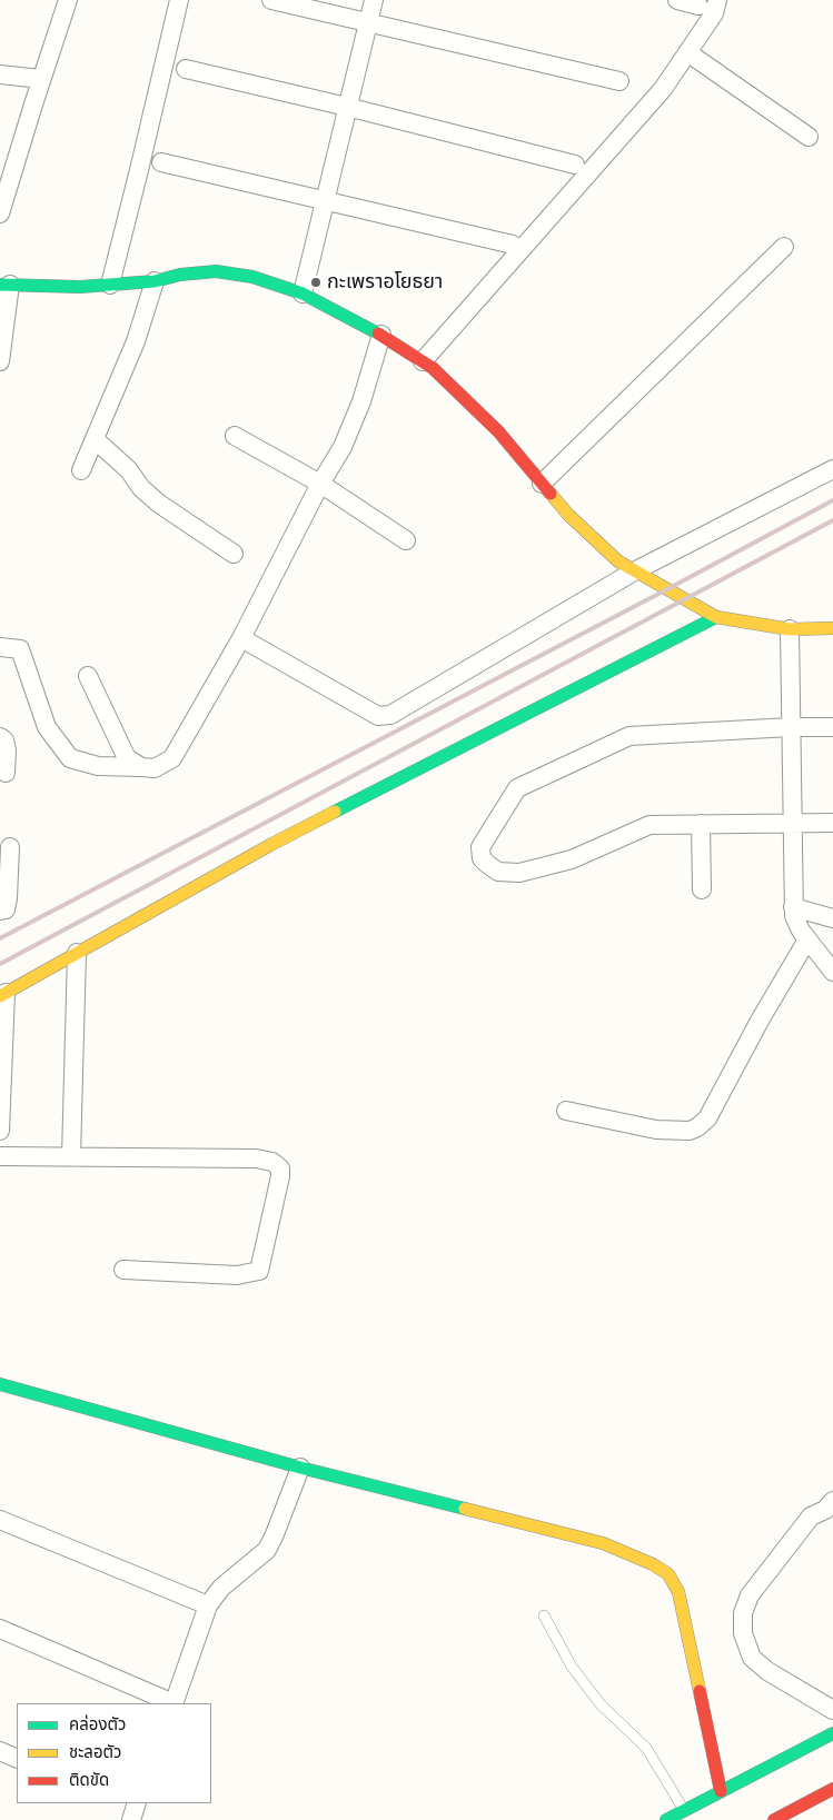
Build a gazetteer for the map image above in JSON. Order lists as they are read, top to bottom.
{
  "places": ["กะเพราอโยธยา"],
  "legend": ["คล่องตัว", "ชะลอตัว", "ติดขัด"]
}
